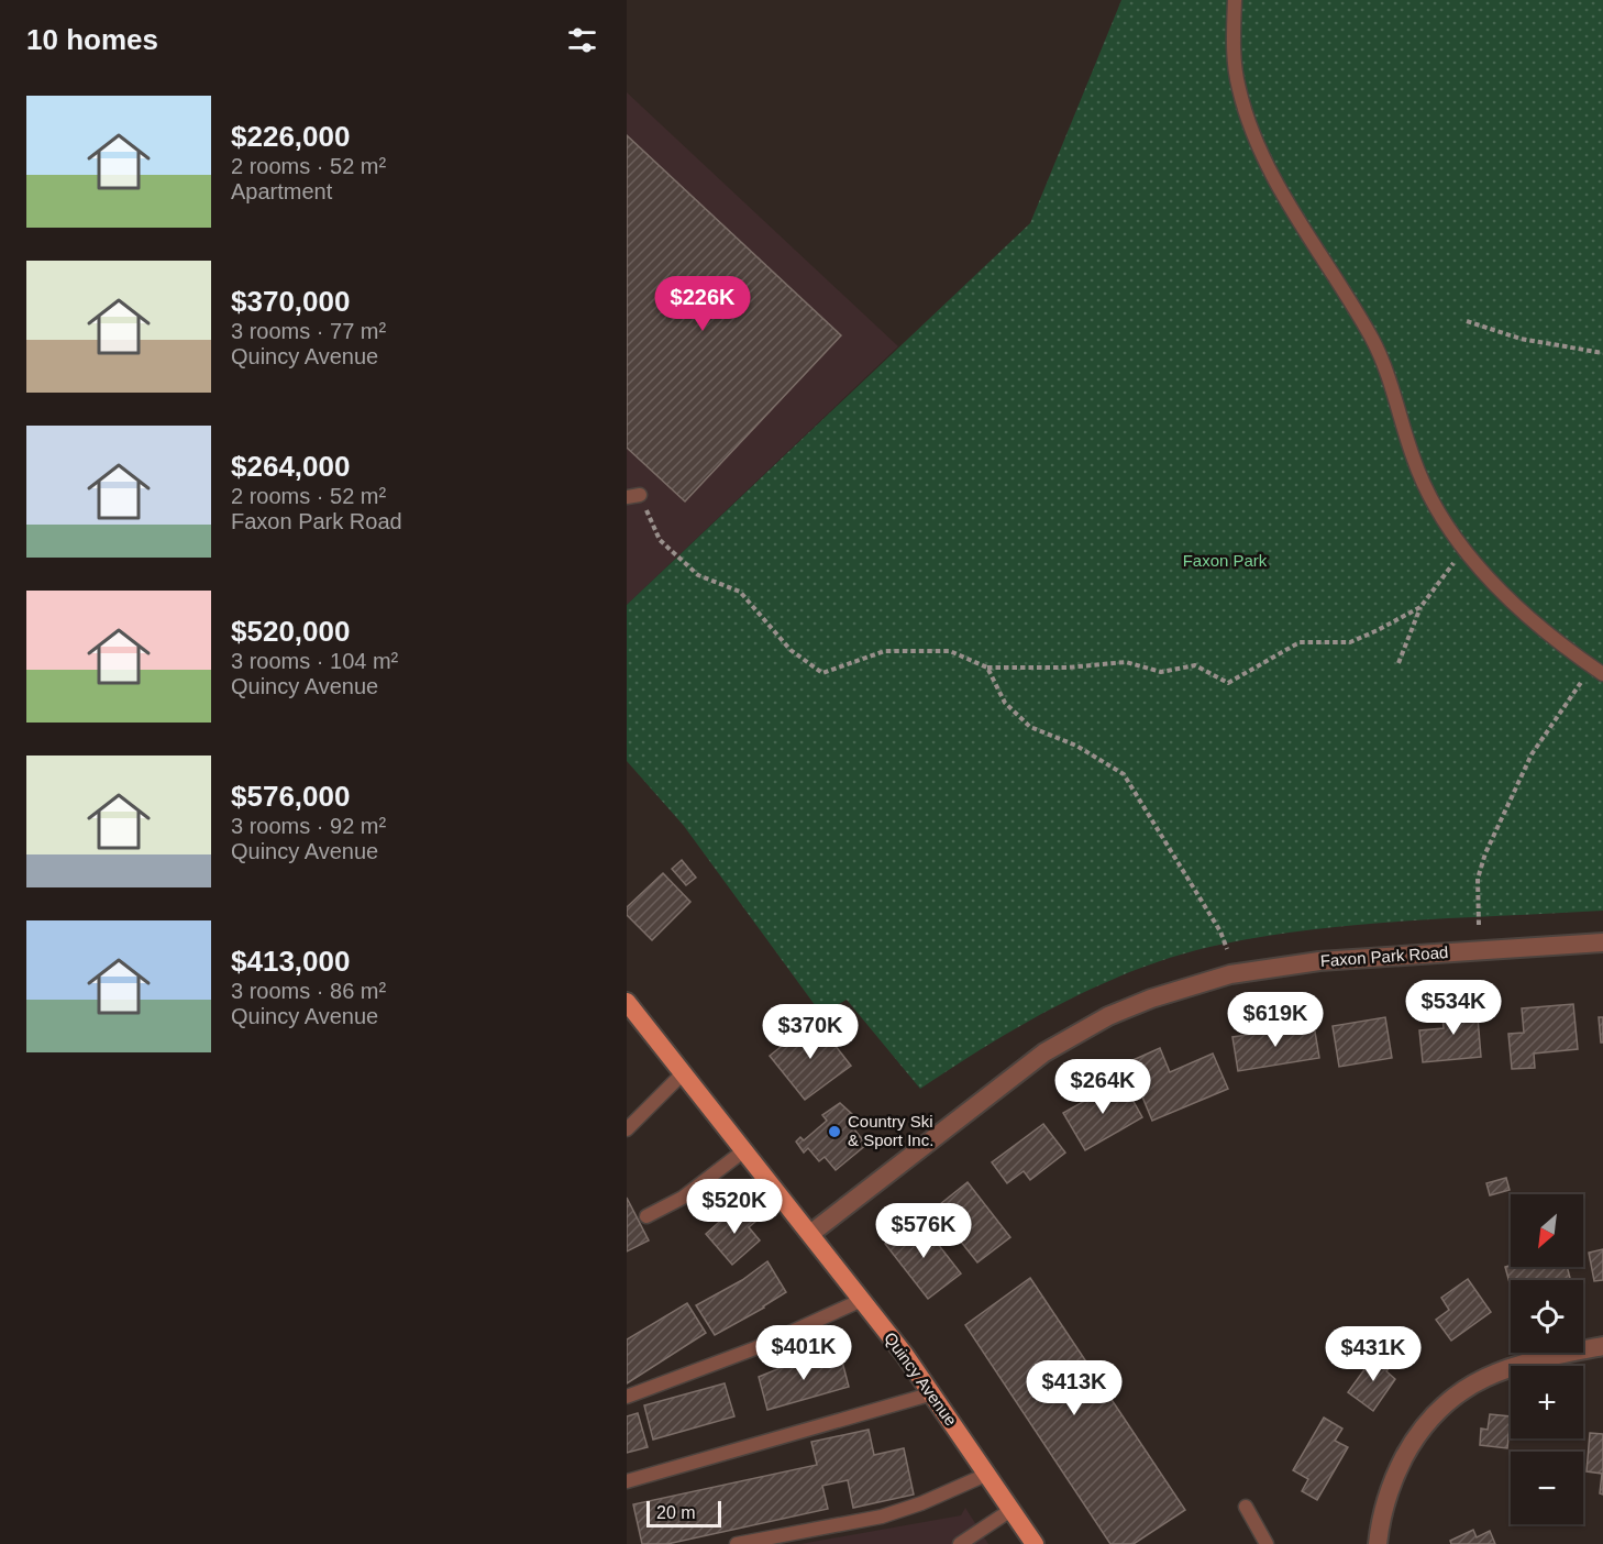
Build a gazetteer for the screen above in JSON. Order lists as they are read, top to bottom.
{
  "streets": {
    "main road": ["Quincy Avenue"],
    "street": ["Faxon Park Road"]
  },
  "crossings": [
    ["Faxon Park Road", "Quincy Avenue"]
  ],
  "parks": ["Faxon Park"],
  "places": ["Country Ski & Sport Inc."],
  "scale_bar": "20 m",
  "north": "bottom left",
  "page": {
    "heading": "10 homes",
    "list": [
      {
        "name": "$226,000",
        "note": "2 rooms · 52 m² · Apartment"
      },
      {
        "name": "$370,000",
        "note": "3 rooms · 77 m² · Quincy Avenue"
      },
      {
        "name": "$264,000",
        "note": "2 rooms · 52 m² · Faxon Park Road"
      },
      {
        "name": "$520,000",
        "note": "3 rooms · 104 m² · Quincy Avenue"
      },
      {
        "name": "$576,000",
        "note": "3 rooms · 92 m² · Quincy Avenue"
      },
      {
        "name": "$413,000",
        "note": "3 rooms · 86 m² · Quincy Avenue"
      }
    ],
    "price": [
      "$226K",
      "$534K",
      "$619K",
      "$370K",
      "$264K",
      "$520K",
      "$576K",
      "$401K",
      "$431K",
      "$413K"
    ],
    "map_buttons": ["+", "−"],
    "scale": "20 m"
  }
}
